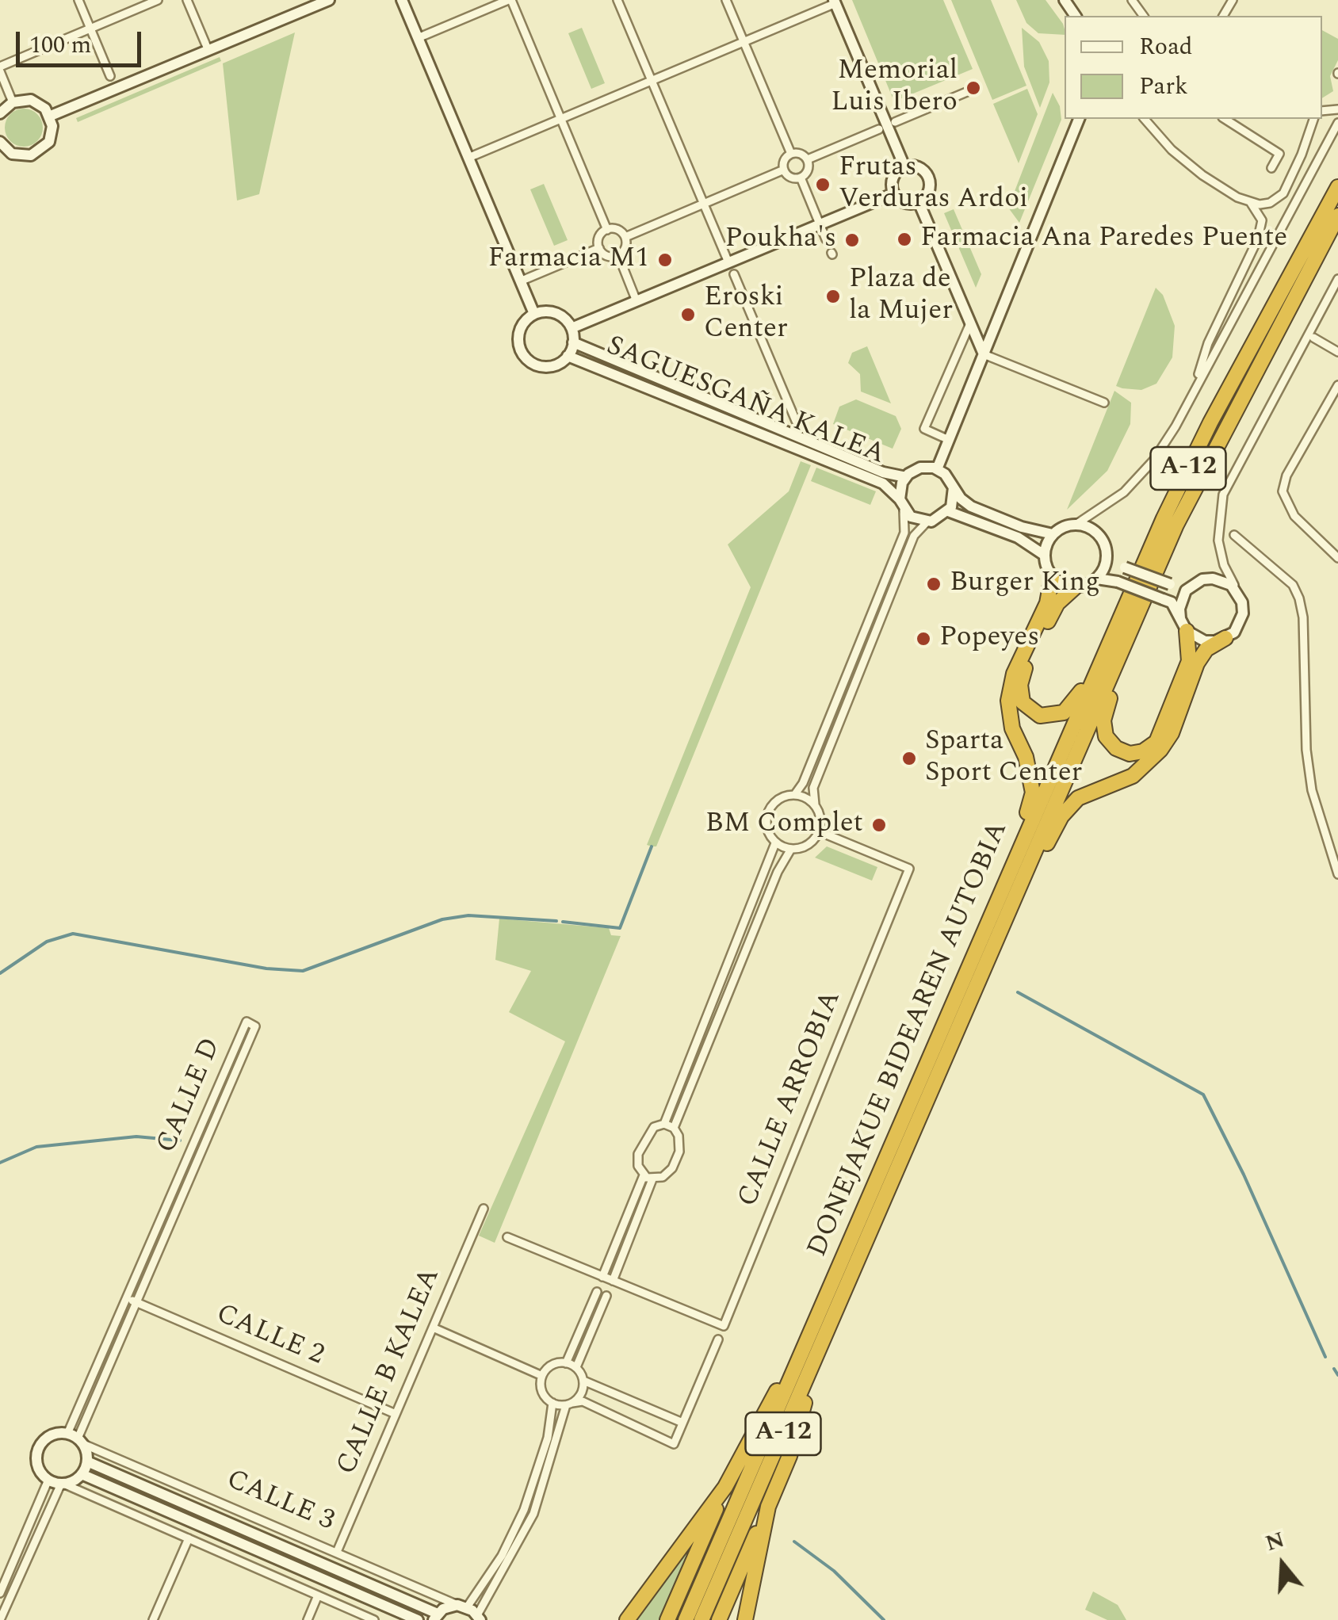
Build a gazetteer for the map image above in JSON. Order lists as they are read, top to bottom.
{
  "streets": {
    "highway": ["A-12", "DONEJAKUE BIDEAREN AUTOBIA"],
    "street": [
      "SAGUESGAÑA KALEA",
      "CALLE D",
      "CALLE ARROBIA",
      "CALLE 2",
      "CALLE B KALEA",
      "CALLE 3"
    ]
  },
  "crossings": [
    ["CALLE D", "CALLE 2"],
    ["CALLE D", "CALLE 3"],
    ["CALLE 2", "CALLE B KALEA"],
    ["CALLE B KALEA", "CALLE 3"]
  ],
  "places": [
    "Memorial Luis Ibero",
    "Frutas Verduras Ardoi",
    "Farmacia Ana Paredes Puente",
    "Poukha's",
    "Farmacia M1",
    "Plaza de la Mujer",
    "Eroski Center",
    "Burger King",
    "Popeyes",
    "Sparta Sport Center",
    "BM Complet"
  ],
  "legend": ["Road", "Park"],
  "scale_bar": "100 m",
  "north": "top"
}
